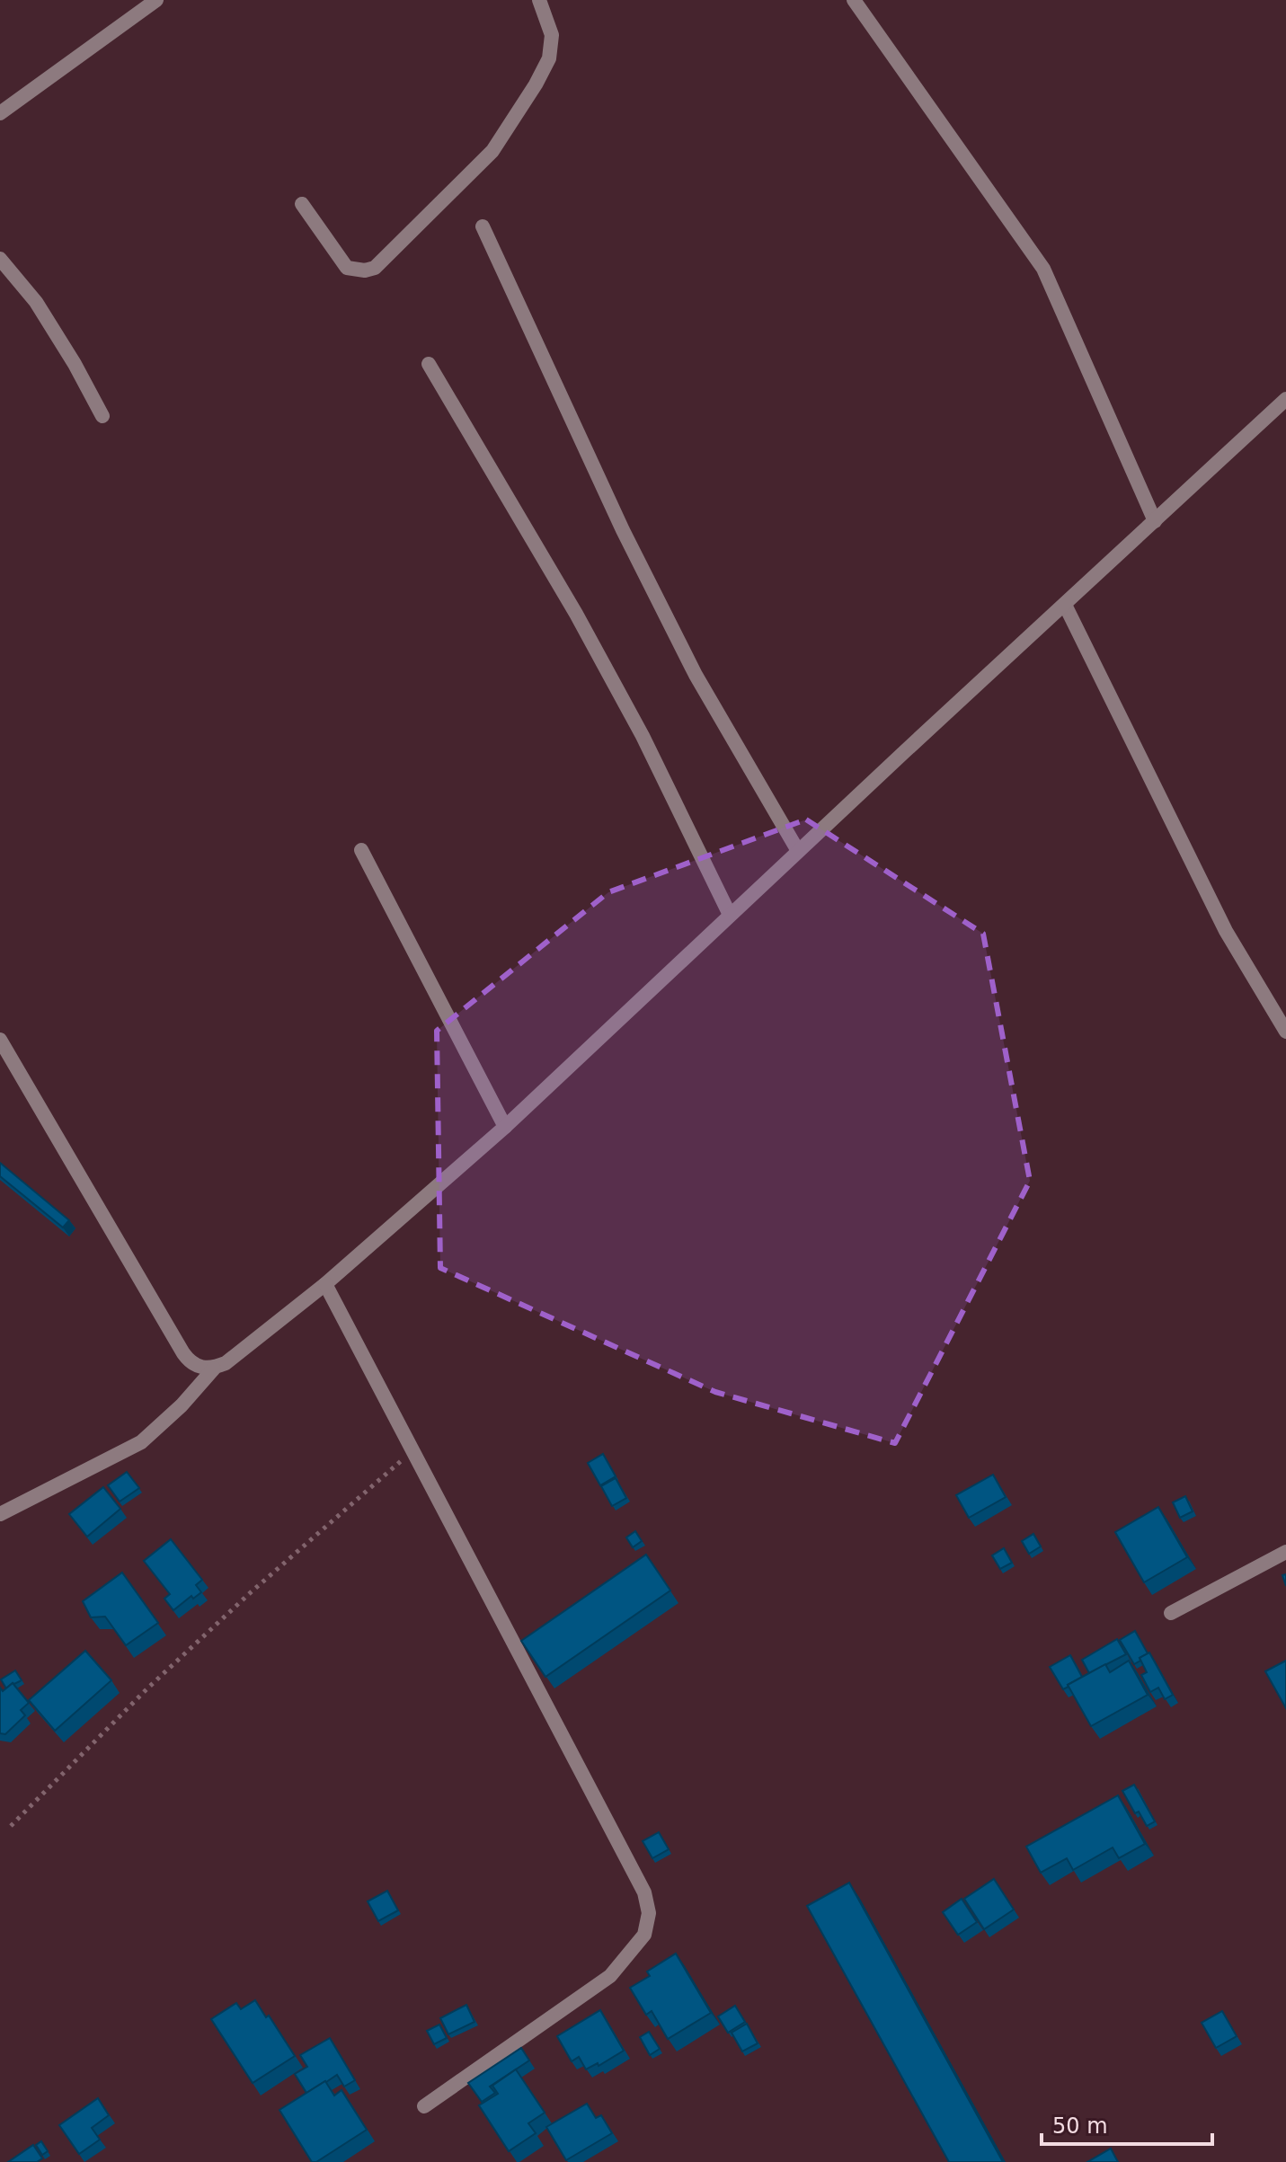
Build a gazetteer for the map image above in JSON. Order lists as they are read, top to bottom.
{
  "scale_bar": "50 m"
}
